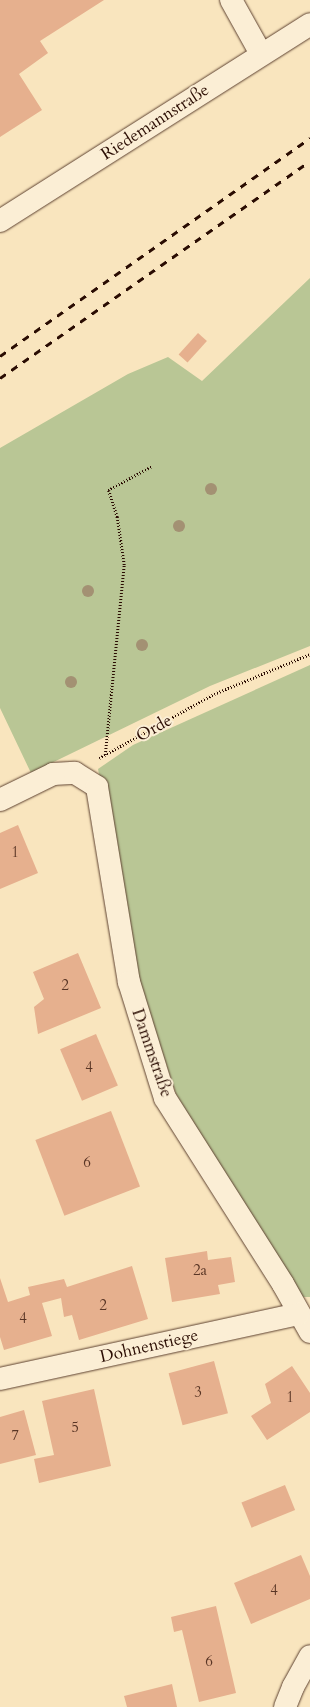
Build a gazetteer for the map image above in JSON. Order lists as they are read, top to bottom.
{
  "streets": {
    "street": ["Riedemannstraße", "Dammstraße", "Dohnenstiege"],
    "path": ["Orde"]
  },
  "crossings": [
    ["Orde", "Dammstraße"],
    ["Dammstraße", "Dohnenstiege"]
  ],
  "house_numbers": [
    "1",
    "2",
    "4",
    "6",
    "2a",
    "2",
    "4",
    "3",
    "1",
    "5",
    "7",
    "4",
    "6"
  ]
}
